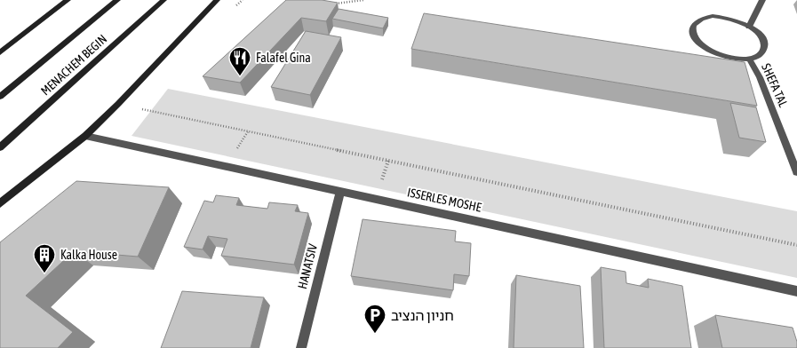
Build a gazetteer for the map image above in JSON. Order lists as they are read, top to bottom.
{
  "streets": {
    "main road": ["MENACHEM BEGIN"],
    "street": ["SHEFA TAL", "ISSERLES MOSHE", "HANATSIV"]
  },
  "crossings": [
    ["ISSERLES MOSHE", "HANATSIV"]
  ],
  "places": {
    "restaurant": ["Falafel Gina"],
    "building": ["Kalka House"],
    "parking": ["חניון הנציב"]
  }
}
